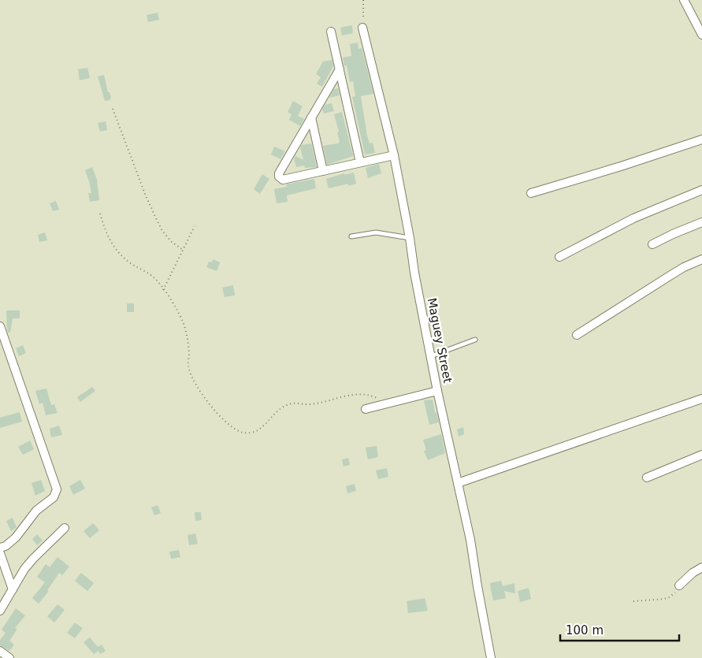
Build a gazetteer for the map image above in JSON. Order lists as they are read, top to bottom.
{
  "streets": {
    "street": ["Maguey Street"]
  },
  "scale_bar": "100 m"
}
